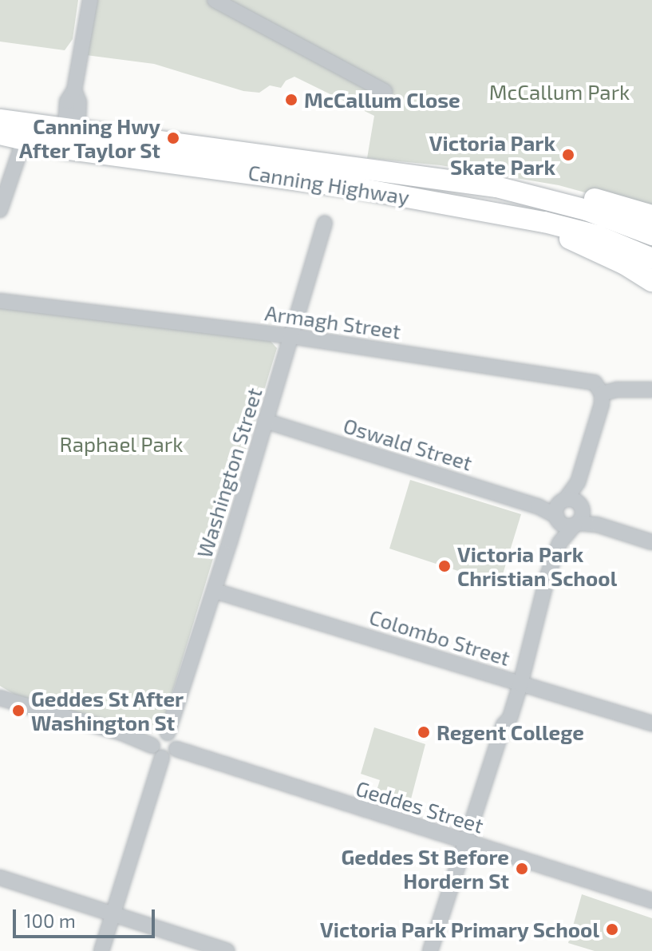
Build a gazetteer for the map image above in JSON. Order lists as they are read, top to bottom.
{
  "streets": {
    "highway": ["Canning Highway"],
    "street": [
      "Armagh Street",
      "Oswald Street",
      "Washington Street",
      "Colombo Street",
      "Geddes Street"
    ]
  },
  "crossings": [
    ["Armagh Street", "Washington Street"],
    ["Oswald Street", "Washington Street"],
    ["Washington Street", "Colombo Street"],
    ["Washington Street", "Geddes Street"]
  ],
  "parks": ["McCallum Park", "Raphael Park"],
  "places": [
    "McCallum Close",
    "Canning Hwy After Taylor St",
    "Victoria Park Skate Park",
    "Victoria Park Christian School",
    "Geddes St After Washington St",
    "Regent College",
    "Geddes St Before Hordern St",
    "Victoria Park Primary School"
  ],
  "scale_bar": "100 m"
}
